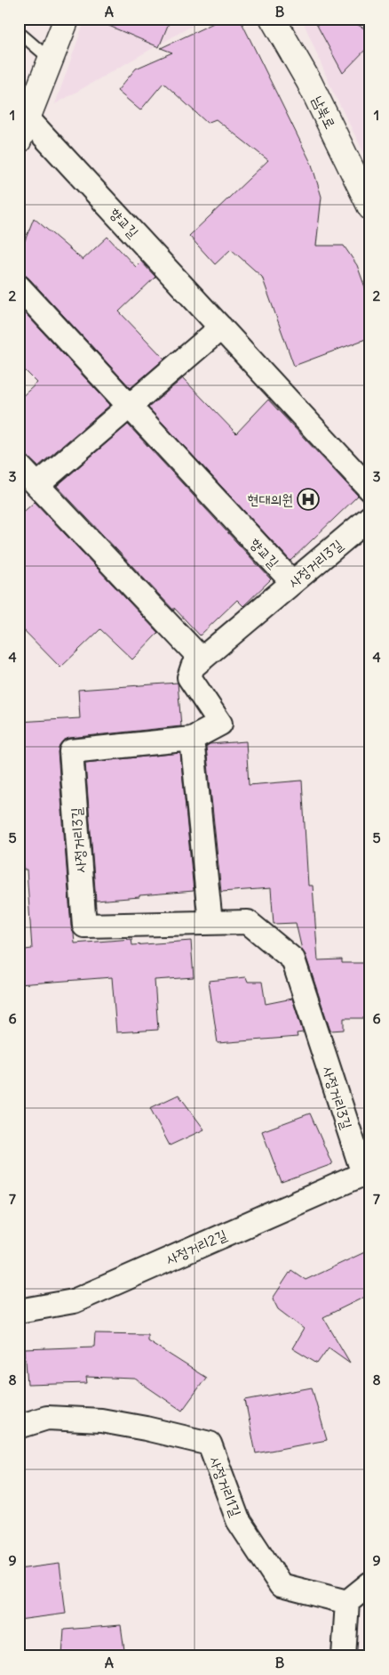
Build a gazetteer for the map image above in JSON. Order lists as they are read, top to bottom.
{
  "streets": {
    "main road": ["남북로"],
    "street": [
      "향교길",
      "사정거리3길",
      "사정거리2길",
      "사정거리1길"
    ]
  },
  "crossings": [
    ["향교길", "사정거리3길"],
    ["사정거리3길", "사정거리2길"]
  ],
  "places": {
    "hospital": ["현대의원"]
  },
  "grid": {
    "columns": ["A", "B"],
    "rows": [
      "1",
      "2",
      "3",
      "4",
      "5",
      "6",
      "7",
      "8",
      "9"
    ]
  }
}
